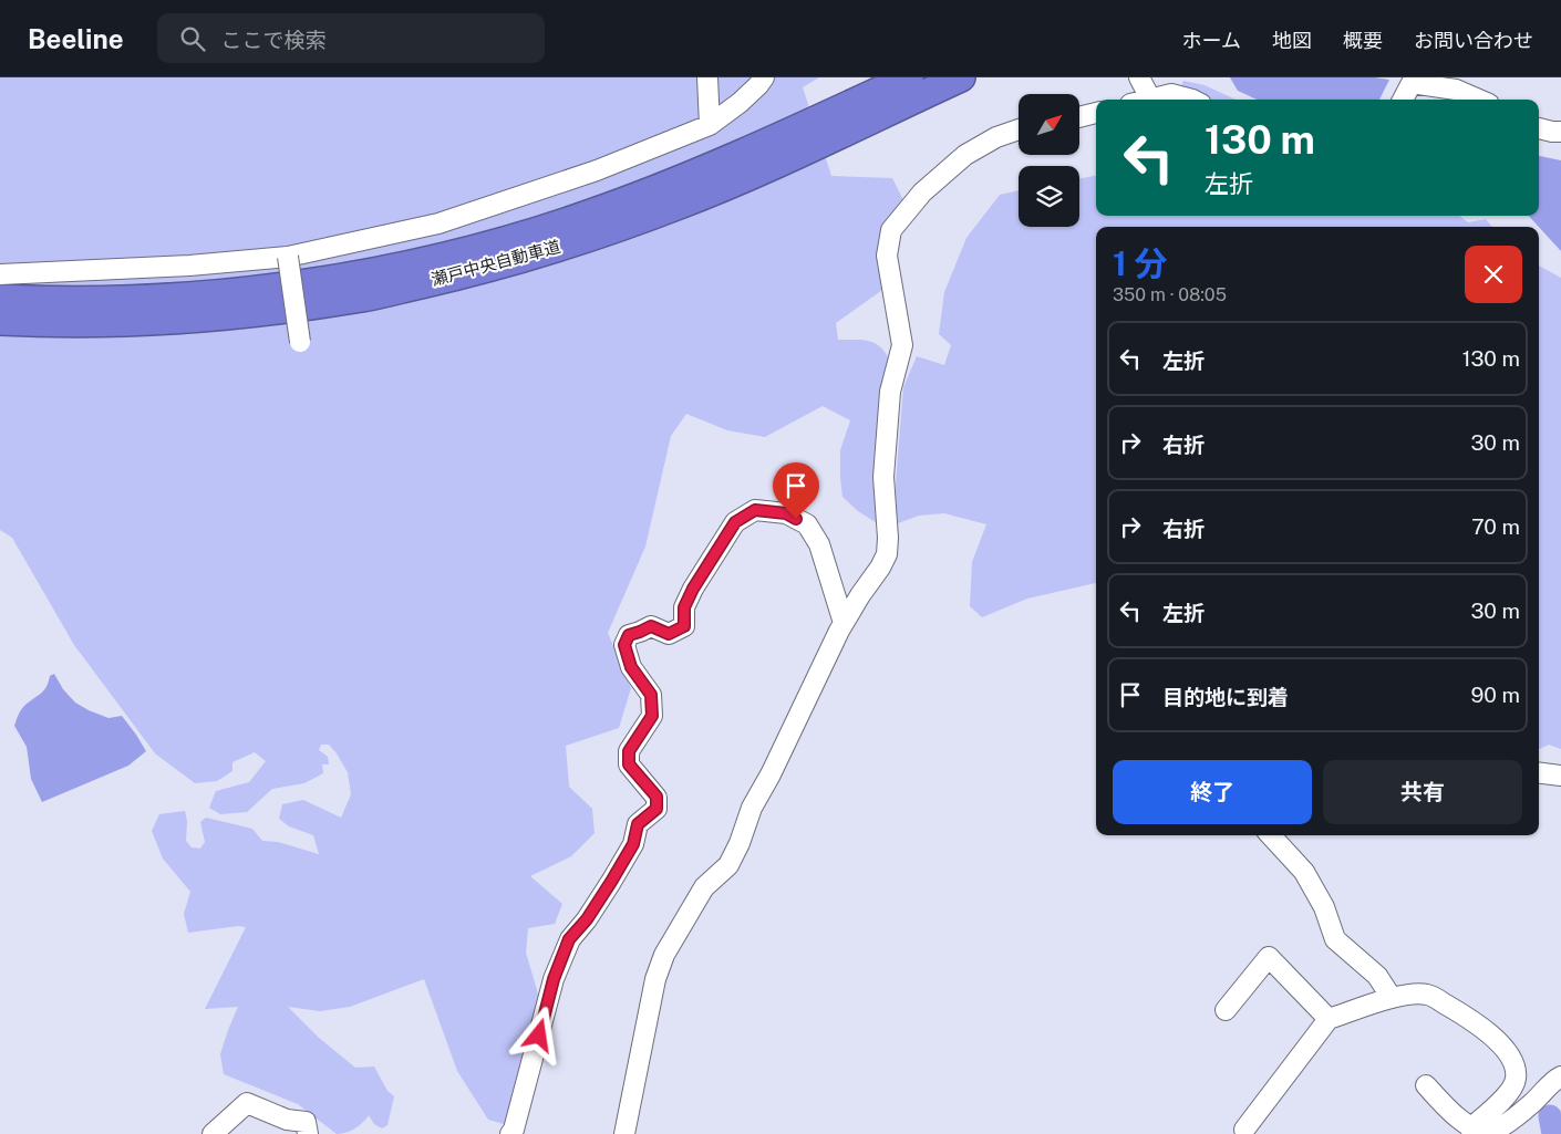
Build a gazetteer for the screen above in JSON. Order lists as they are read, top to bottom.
{
  "streets": {
    "highway": ["瀬戸中央自動車道"]
  },
  "north": "top right",
  "page": {
    "header": "Beeline",
    "search": "ここで検索",
    "nav": [
      "ホーム",
      "地図",
      "概要",
      "お問い合わせ"
    ],
    "turn": ["130 m", "左折"],
    "heading": ["1 分", "350 m · 08:05"],
    "list": [
      {
        "name": "左折",
        "value": "130 m"
      },
      {
        "name": "右折",
        "value": "30 m"
      },
      {
        "name": "右折",
        "value": "70 m"
      },
      {
        "name": "左折",
        "value": "30 m"
      },
      {
        "name": "目的地に到着",
        "value": "90 m"
      }
    ],
    "buttons": ["終了", "共有"]
  }
}
